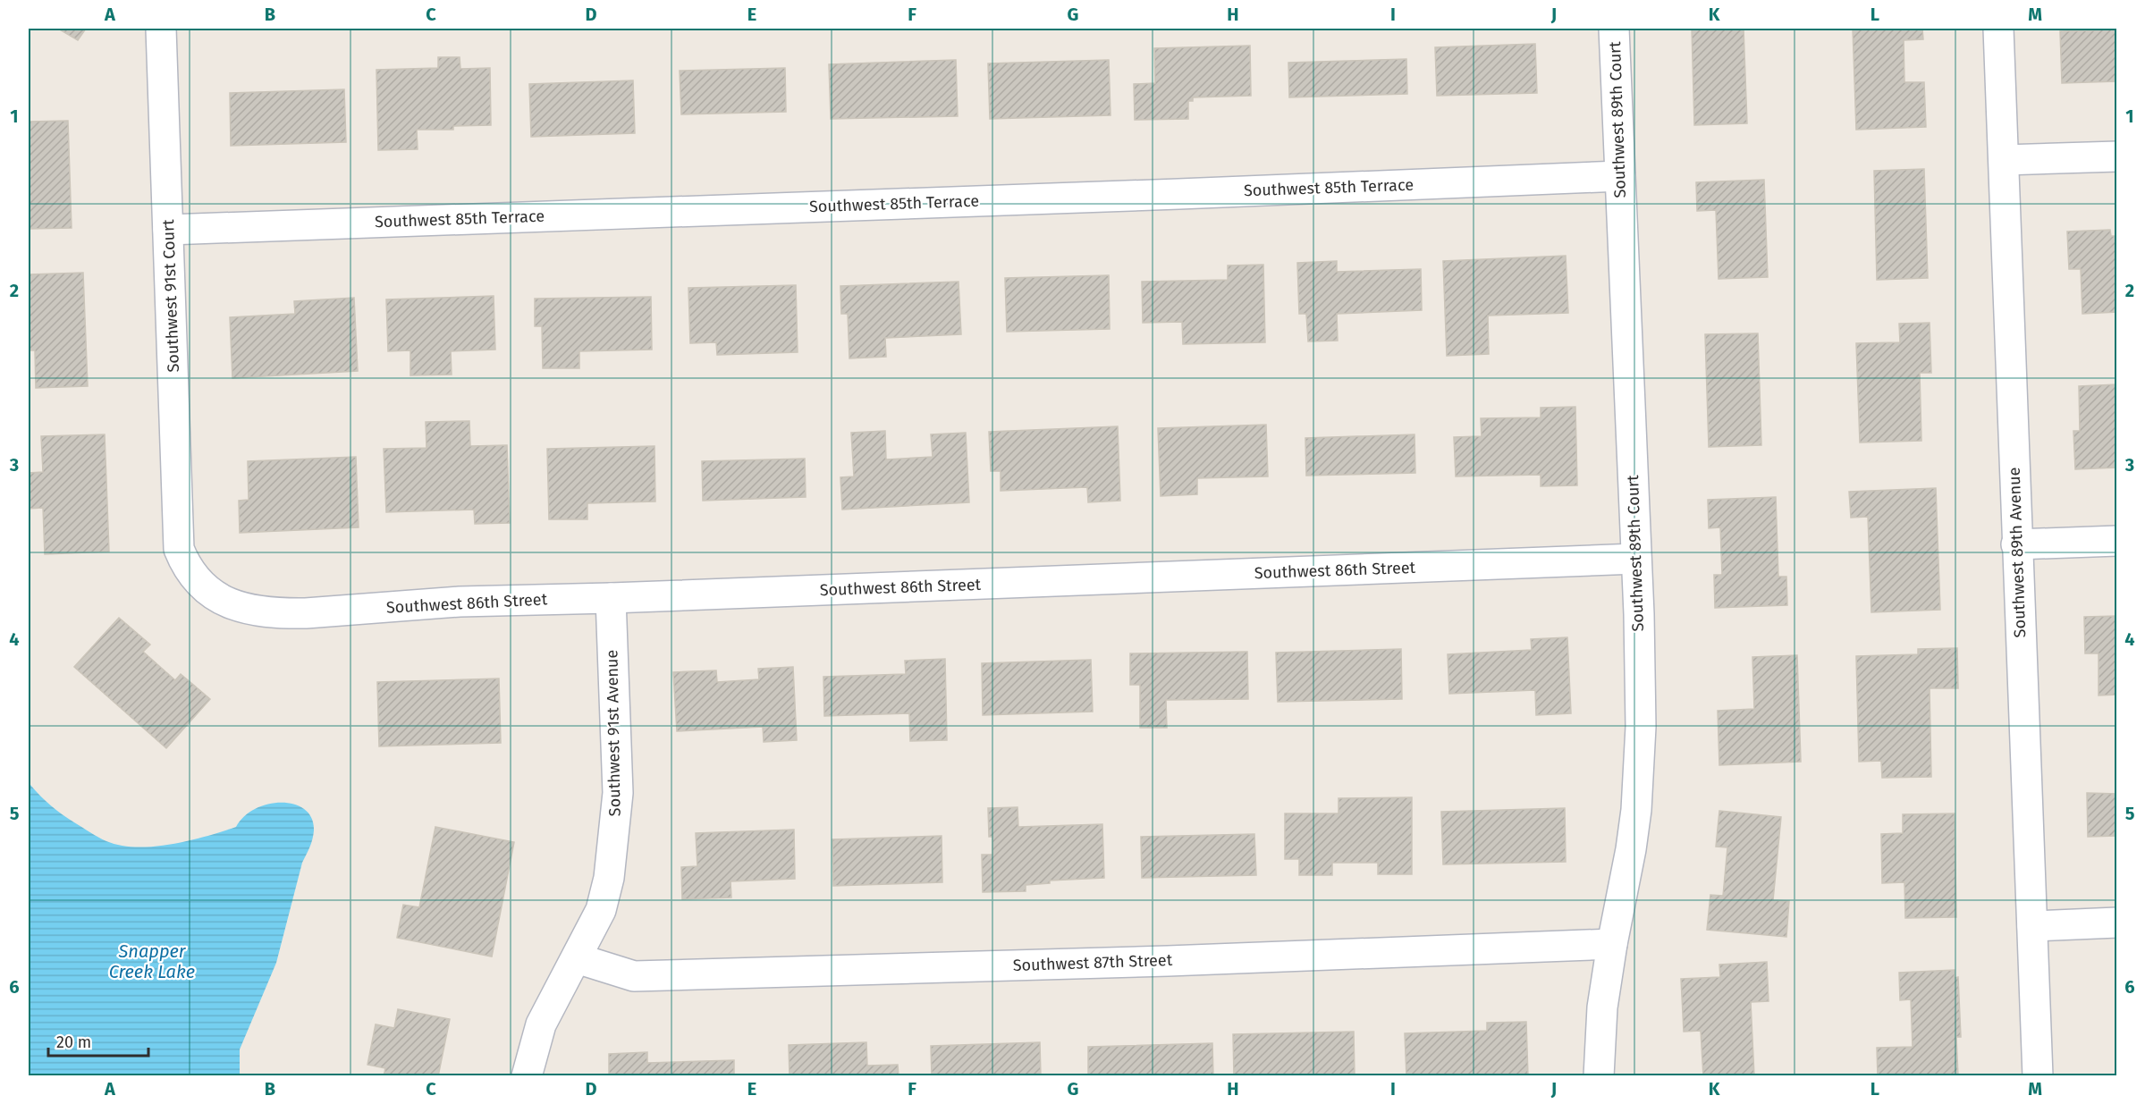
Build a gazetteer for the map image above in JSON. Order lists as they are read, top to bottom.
{
  "streets": {
    "street": [
      "Southwest 89th Court",
      "Southwest 85th Terrace",
      "Southwest 91st Court",
      "Southwest 89th Avenue",
      "Southwest 86th Street",
      "Southwest 91st Avenue",
      "Southwest 87th Street"
    ]
  },
  "crossings": [
    ["Southwest 89th Court", "Southwest 85th Terrace"],
    ["Southwest 89th Court", "Southwest 86th Street"],
    ["Southwest 89th Court", "Southwest 87th Street"],
    ["Southwest 85th Terrace", "Southwest 91st Court"],
    ["Southwest 91st Court", "Southwest 86th Street"],
    ["Southwest 86th Street", "Southwest 91st Avenue"],
    ["Southwest 91st Avenue", "Southwest 87th Street"]
  ],
  "water": ["Snapper Creek Lake"],
  "scale_bar": "20 m",
  "grid": {
    "columns": [
      "A",
      "B",
      "C",
      "D",
      "E",
      "F",
      "G",
      "H",
      "I",
      "J",
      "K",
      "L",
      "M"
    ],
    "rows": [
      "1",
      "2",
      "3",
      "4",
      "5",
      "6"
    ]
  }
}
